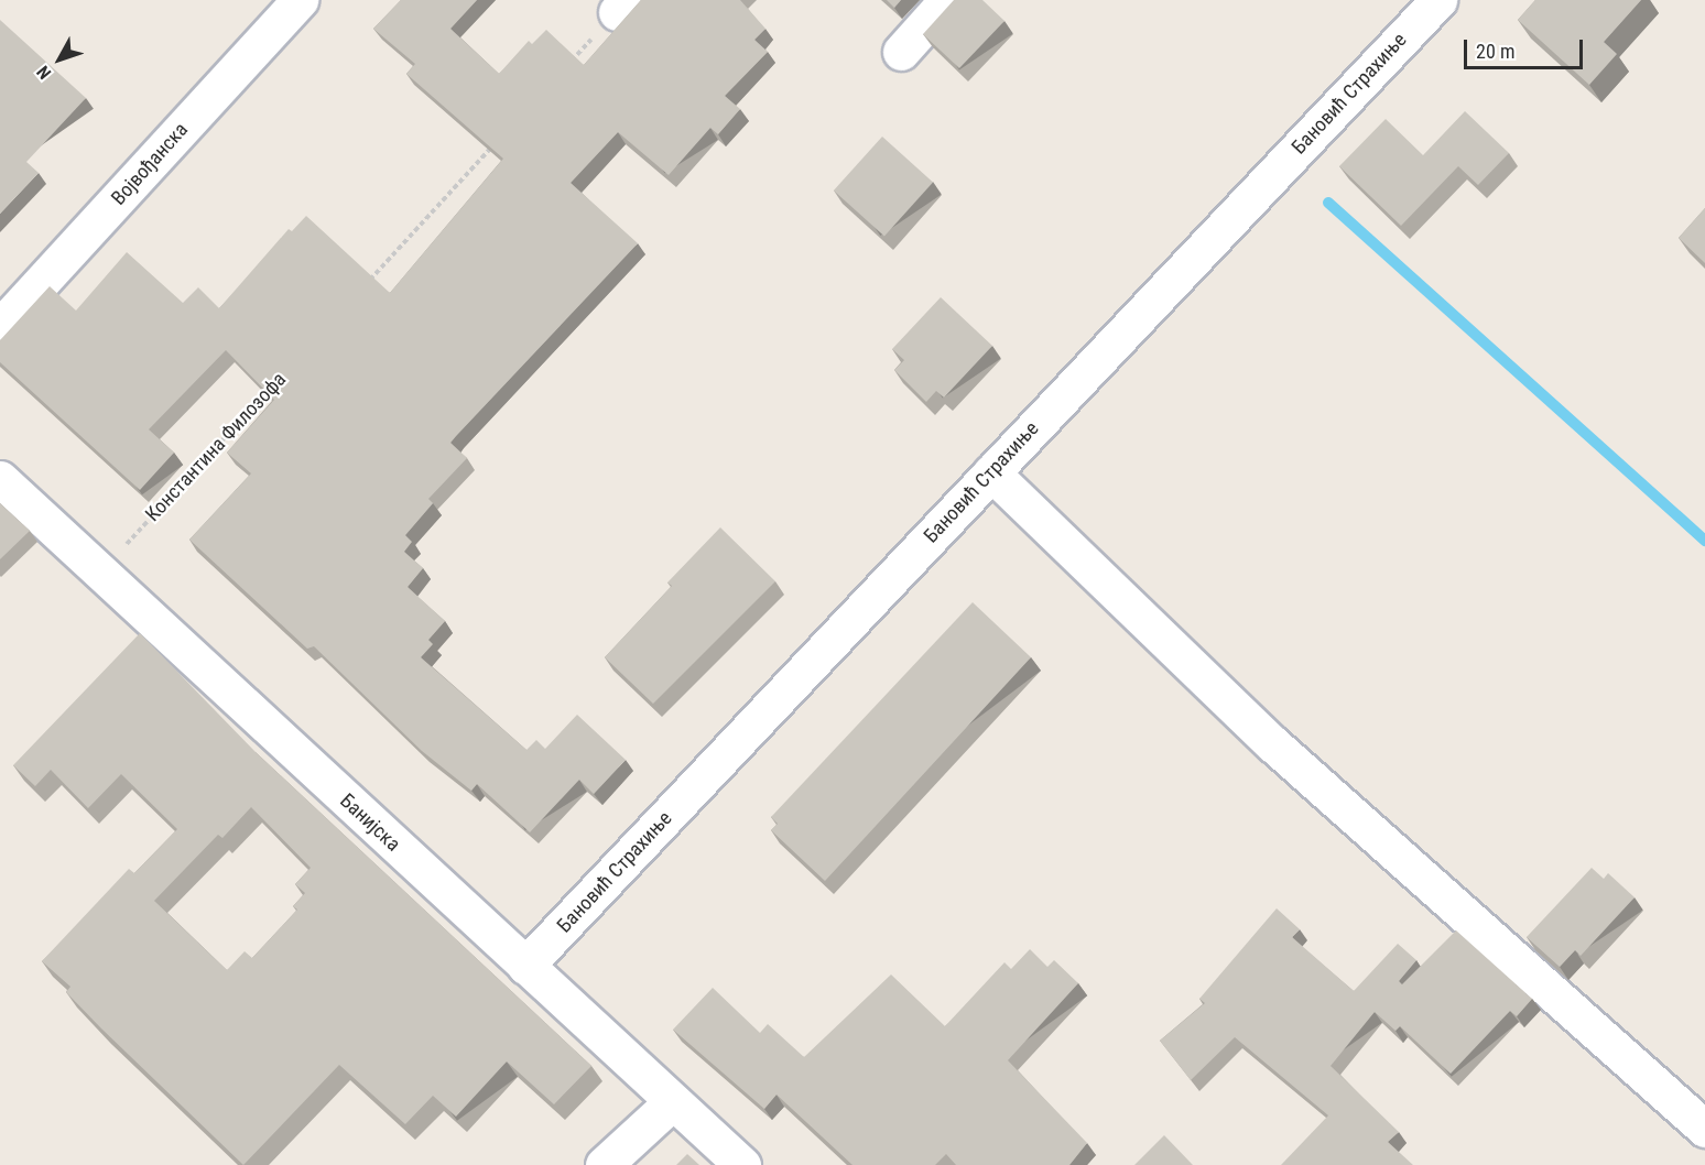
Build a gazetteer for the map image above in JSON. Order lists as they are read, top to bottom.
{
  "streets": {
    "street": ["Бановић Страхиње", "Војвођанска", "Банијска"],
    "path": ["Константина Филозофа"]
  },
  "crossings": [
    ["Бановић Страхиње", "Банијска"],
    ["Константина Филозофа", "Банијска"]
  ],
  "scale_bar": "20 m",
  "north": "bottom left"
}
